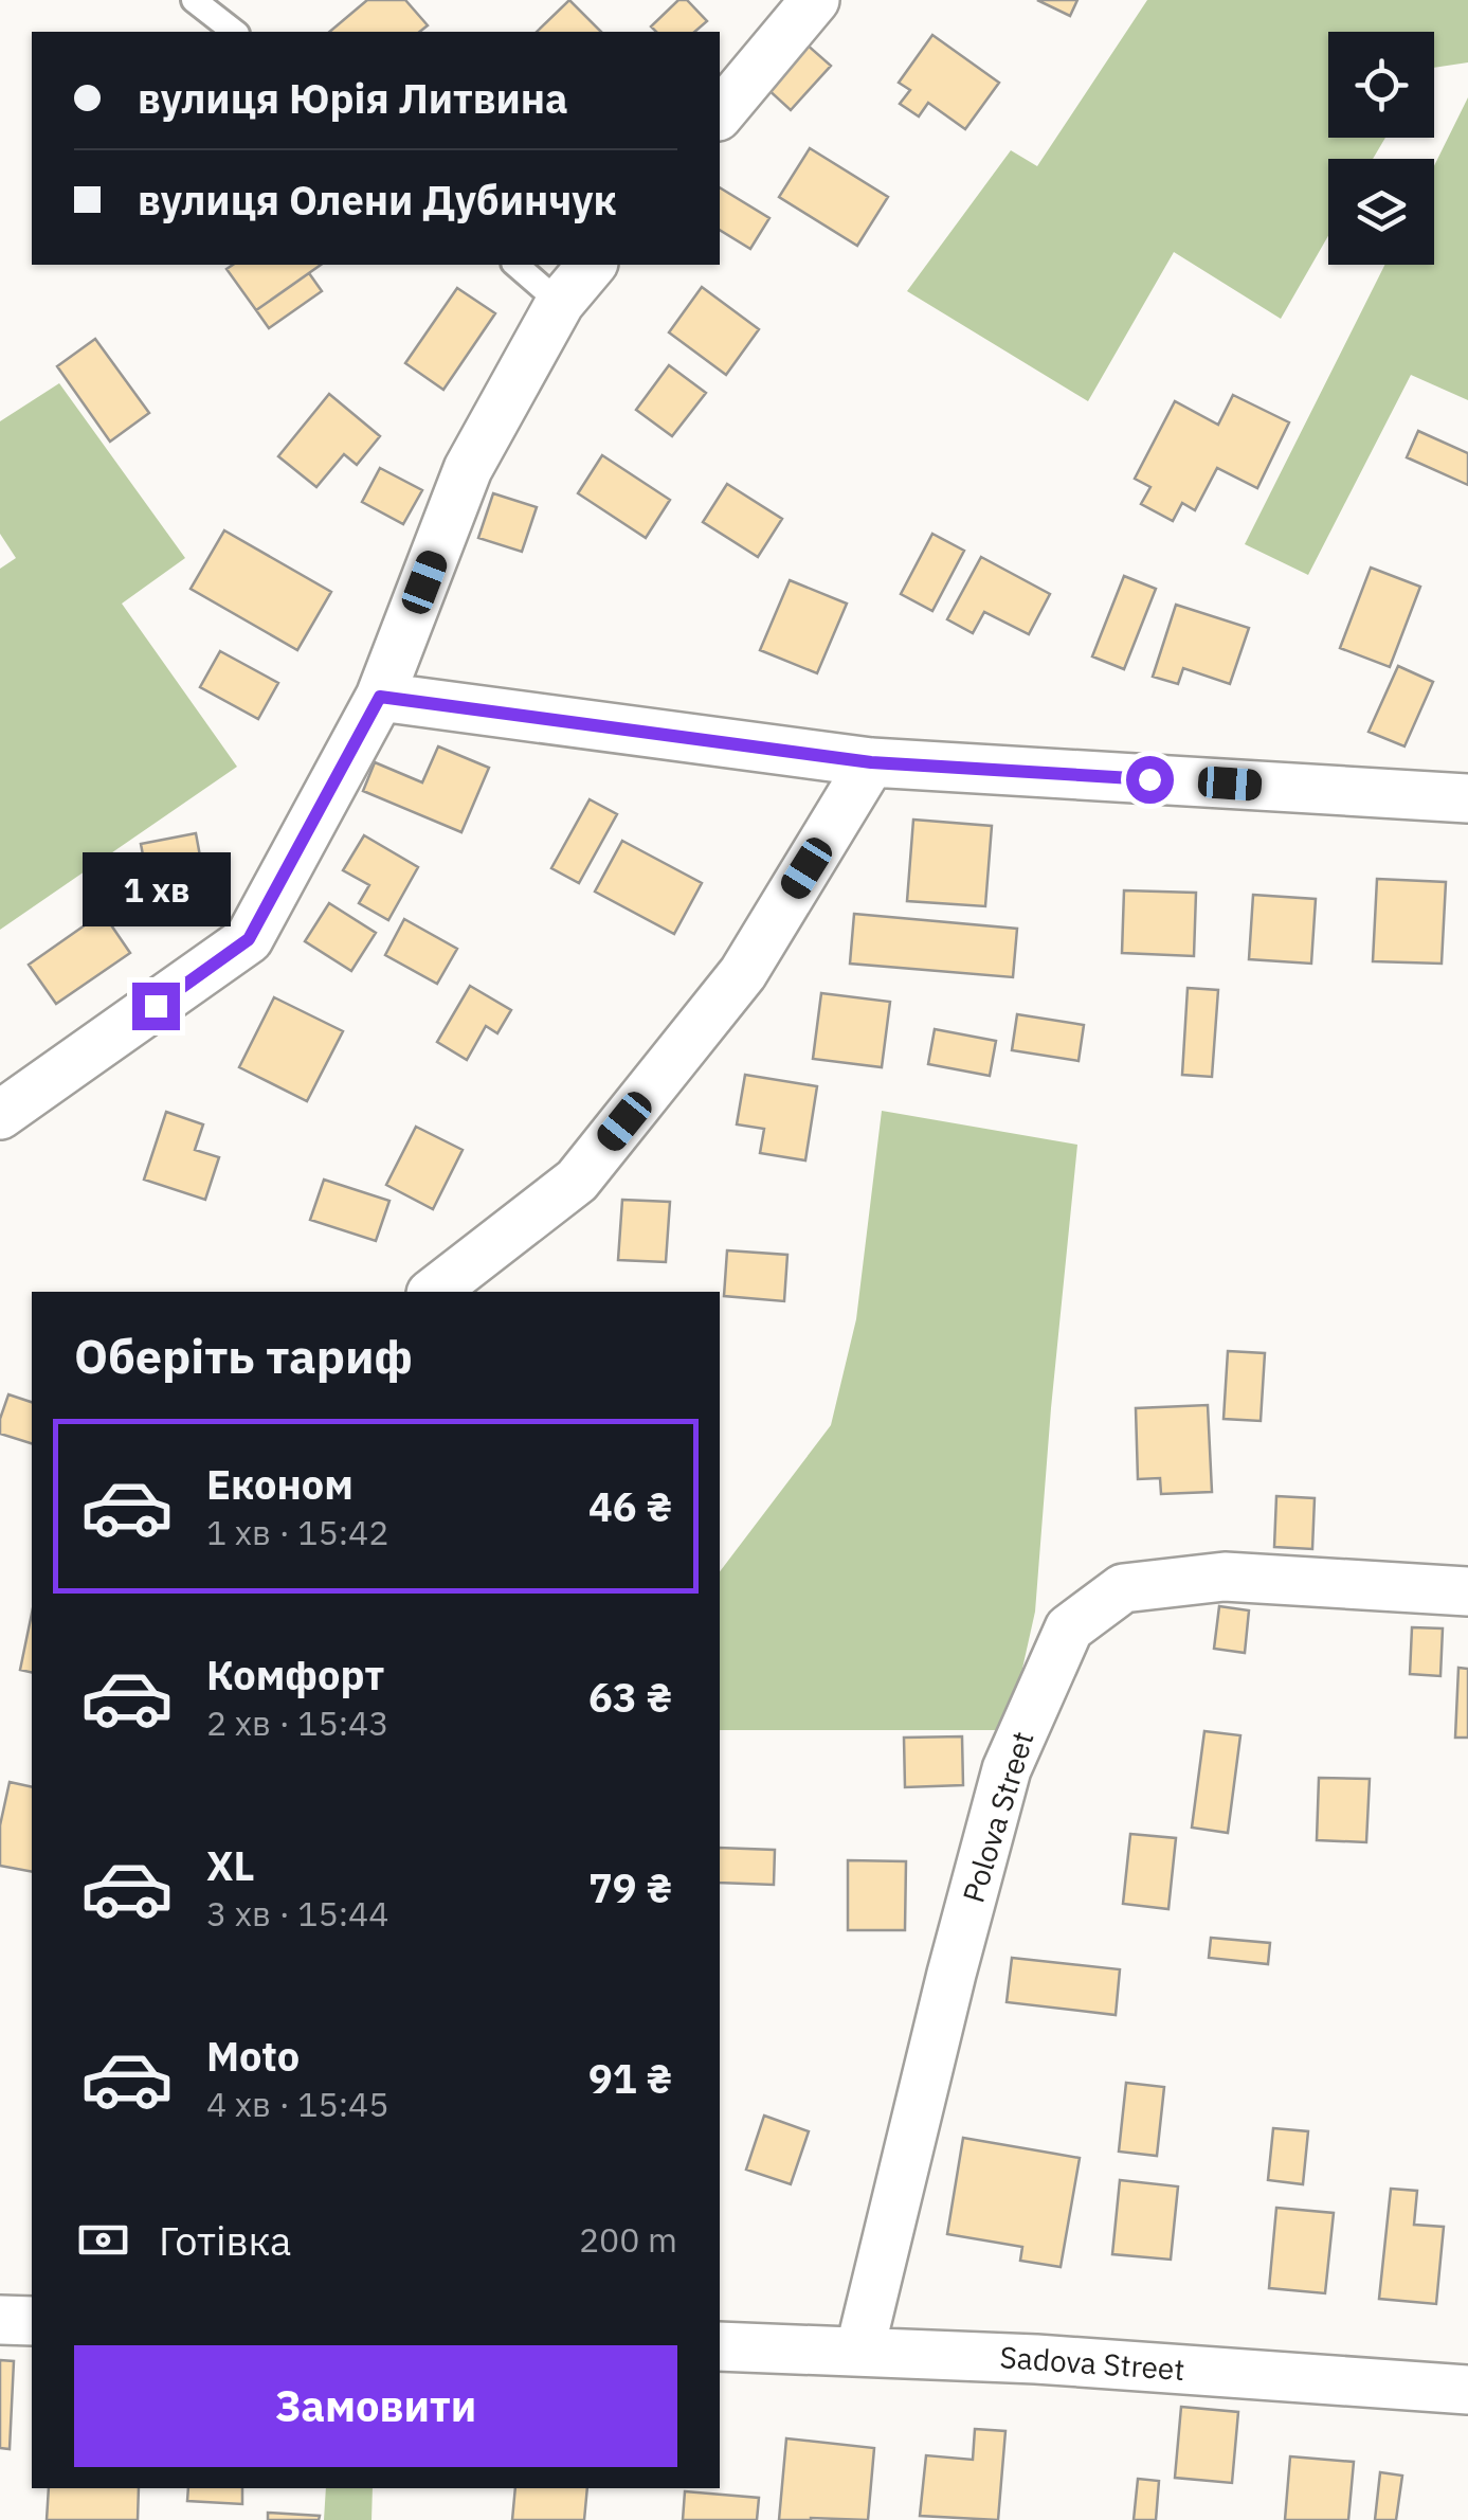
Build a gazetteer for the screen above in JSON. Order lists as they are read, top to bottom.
{
  "streets": {
    "street": ["Polova Street", "Sadova Street"]
  },
  "crossings": [
    ["Polova Street", "Sadova Street"]
  ],
  "page": {
    "banner": ["вулиця Юрія Литвина", "вулиця Олени Дубинчук"],
    "bubble": "1 хв",
    "heading": "Оберіть тариф",
    "list": [
      {
        "name": "Економ",
        "note": "1 хв · 15:42",
        "value": "46 ₴"
      },
      {
        "name": "Комфорт",
        "note": "2 хв · 15:43",
        "value": "63 ₴"
      },
      {
        "name": "XL",
        "note": "3 хв · 15:44",
        "value": "79 ₴"
      },
      {
        "name": "Moto",
        "note": "4 хв · 15:45",
        "value": "91 ₴"
      }
    ],
    "pay": ["Готівка", "200 m"],
    "buttons": "Замовити"
  }
}
